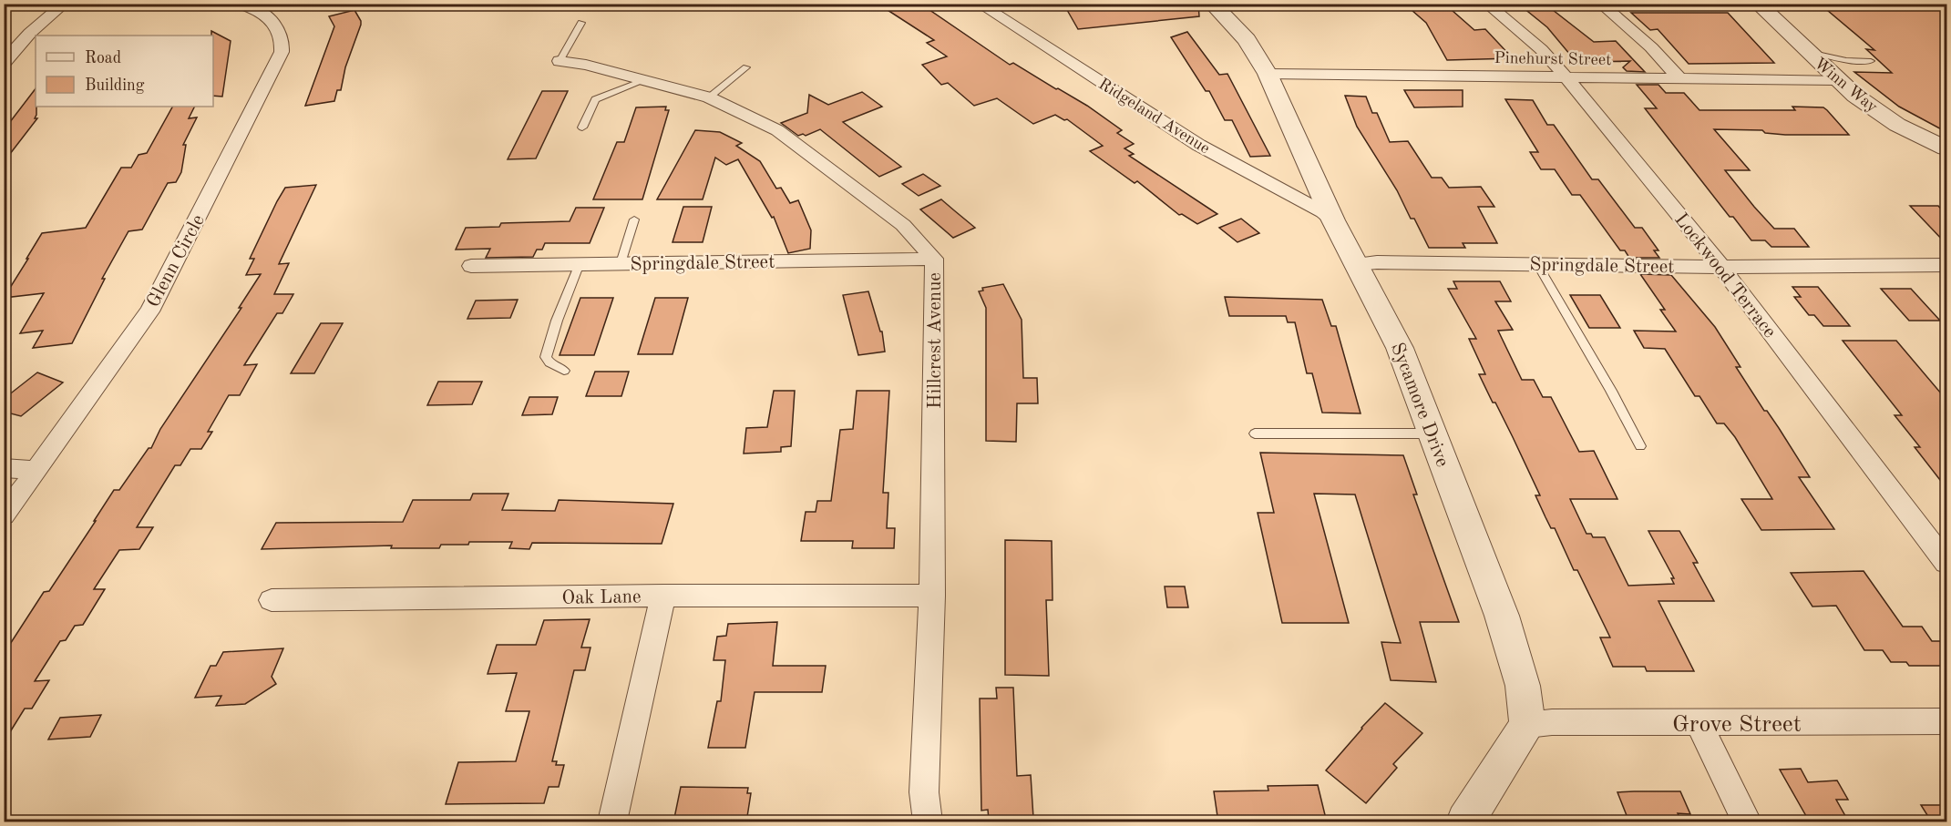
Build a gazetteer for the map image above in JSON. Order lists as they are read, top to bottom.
{
  "streets": {
    "street": [
      "Pinehurst Street",
      "Winn Way",
      "Ridgeland Avenue",
      "Glenn Circle",
      "Springdale Street",
      "Lockwood Terrace",
      "Hillcrest Avenue",
      "Sycamore Drive",
      "Oak Lane",
      "Grove Street"
    ]
  },
  "crossings": [
    ["Pinehurst Street", "Winn Way"],
    ["Pinehurst Street", "Lockwood Terrace"],
    ["Pinehurst Street", "Sycamore Drive"],
    ["Ridgeland Avenue", "Sycamore Drive"],
    ["Springdale Street", "Lockwood Terrace"],
    ["Springdale Street", "Hillcrest Avenue"],
    ["Springdale Street", "Sycamore Drive"],
    ["Hillcrest Avenue", "Oak Lane"],
    ["Sycamore Drive", "Grove Street"]
  ],
  "legend": ["Road", "Building"]
}
